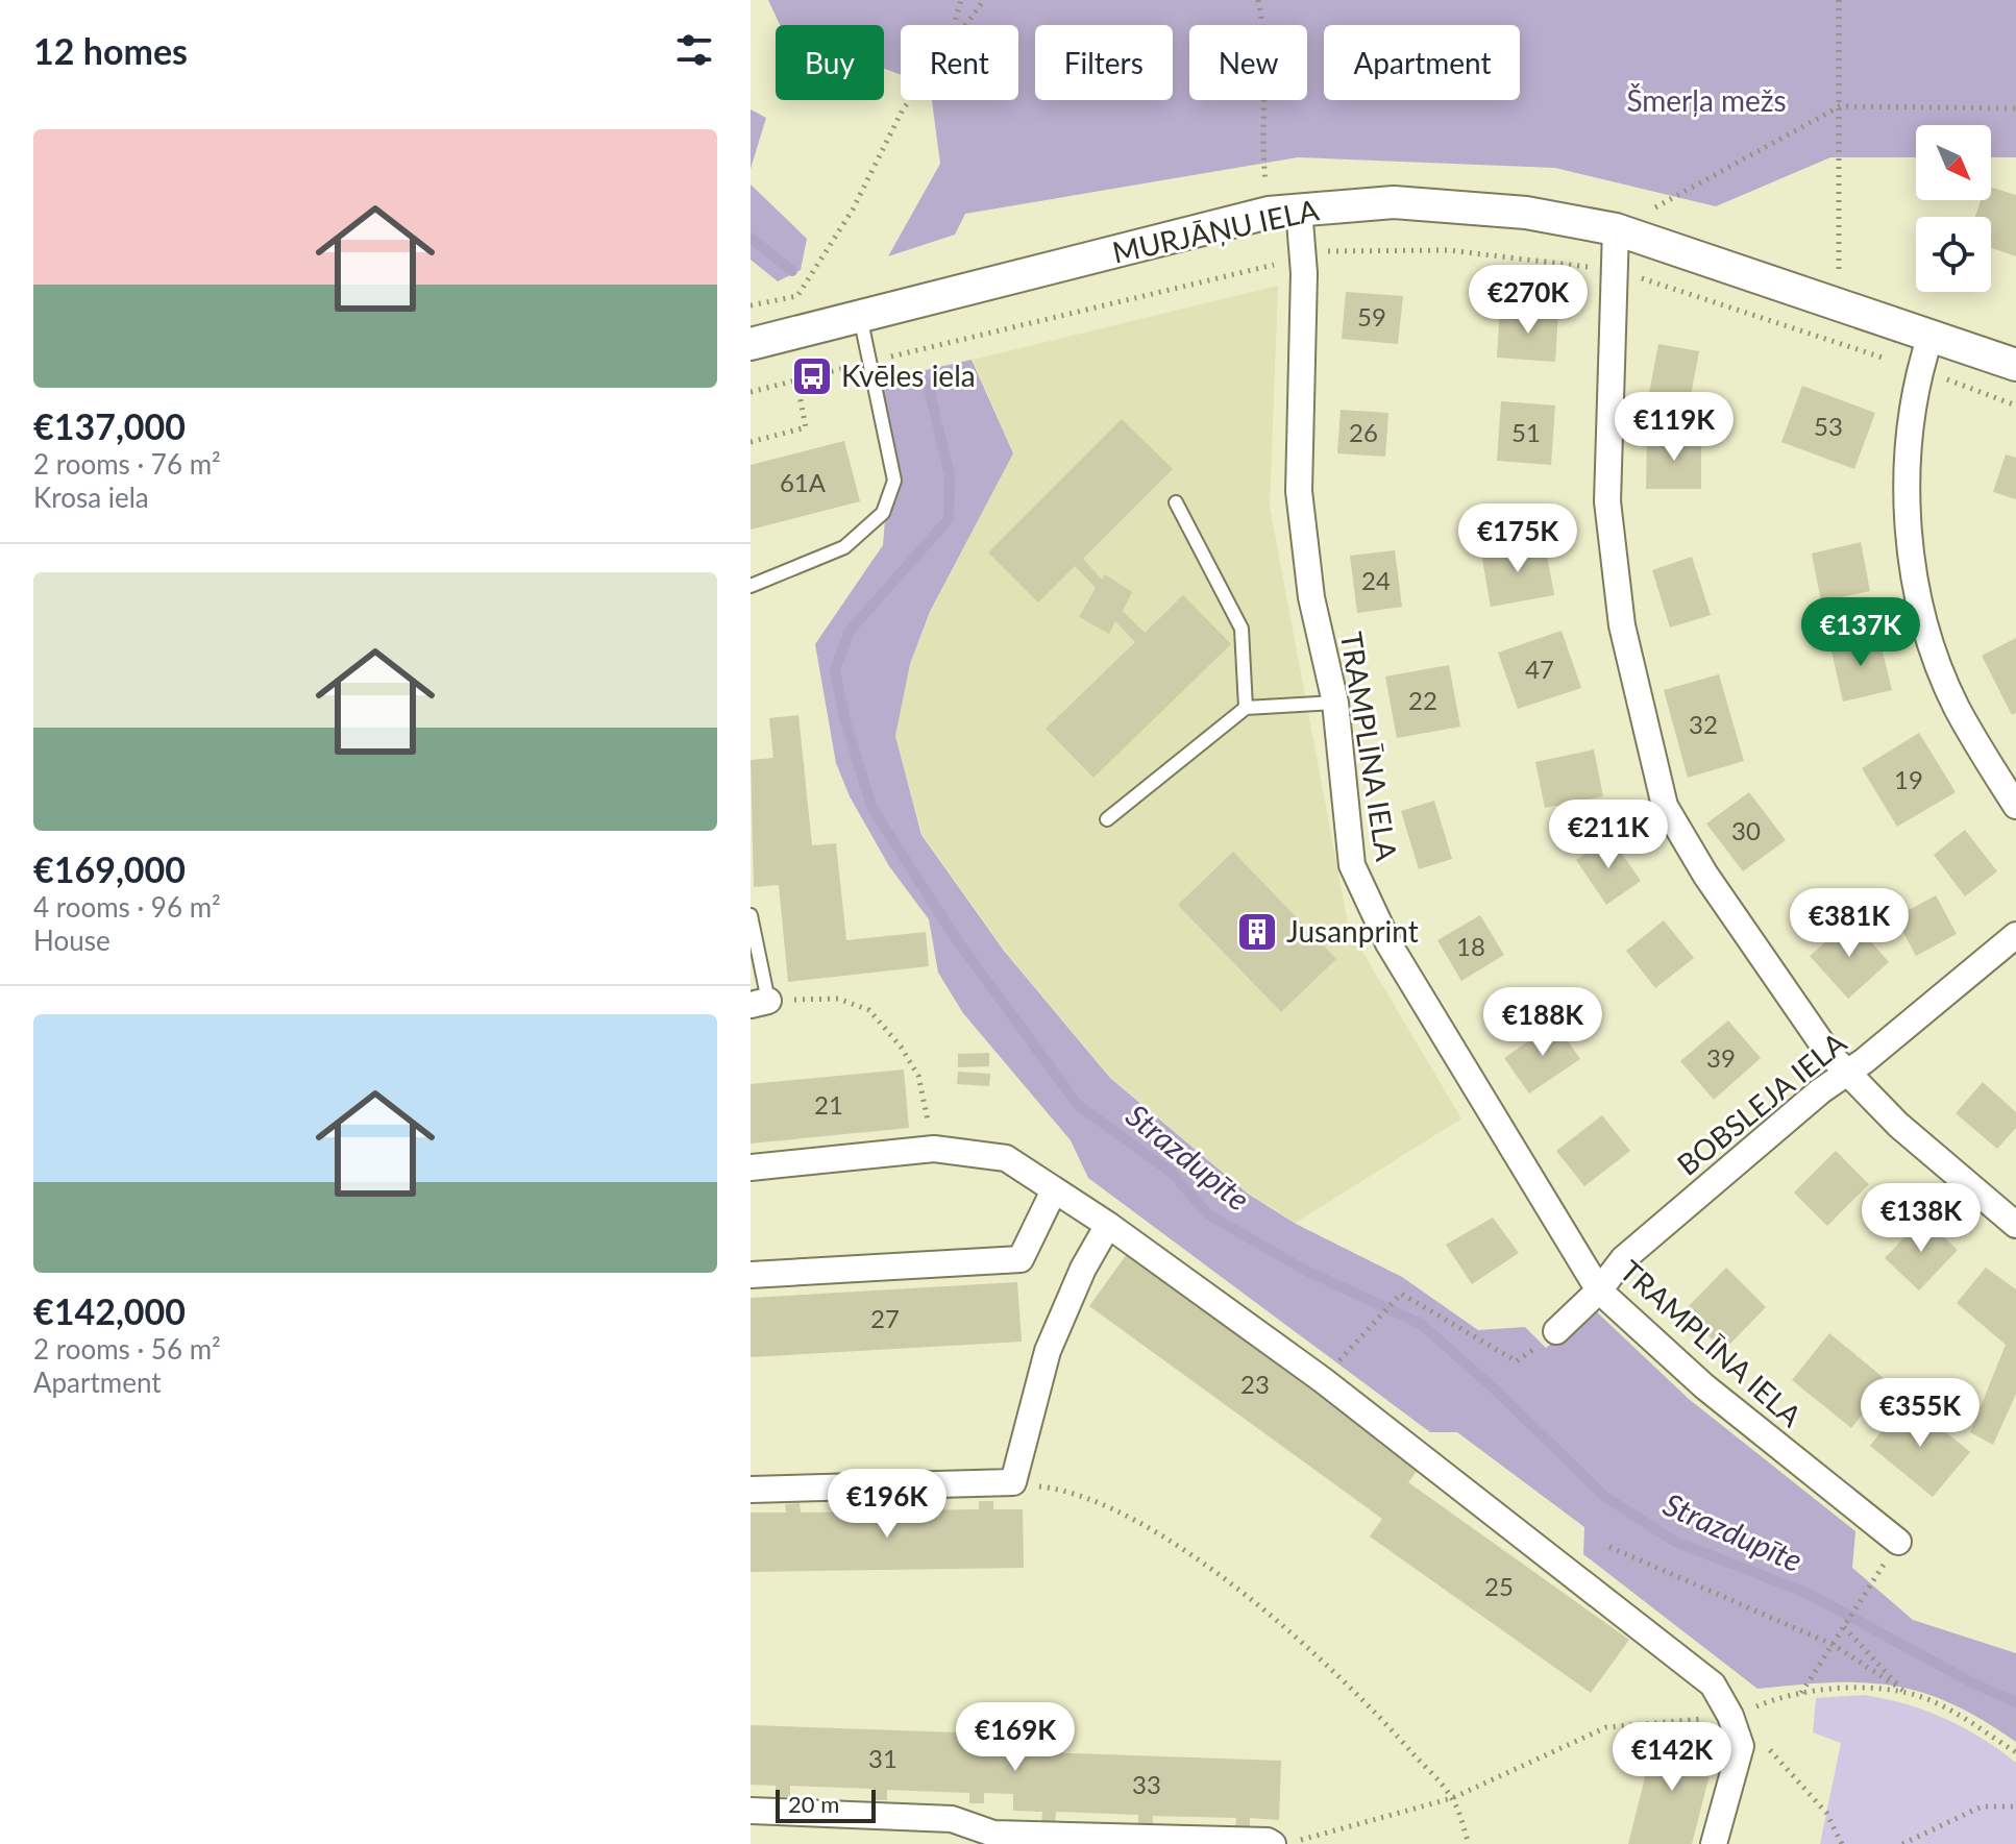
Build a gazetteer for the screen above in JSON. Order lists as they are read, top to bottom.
{
  "streets": {
    "street": ["MURJĀŅU IELA", "TRAMPLĪNA IELA", "BOBSLEJA IELA"]
  },
  "crossings": [
    ["MURJĀŅU IELA", "TRAMPLĪNA IELA"],
    ["TRAMPLĪNA IELA", "BOBSLEJA IELA"]
  ],
  "water": ["Strazdupīte"],
  "parks": ["Šmerļa mežs"],
  "places": {
    "bus stop": ["Kvēles iela"],
    "building": ["Jusanprint"]
  },
  "house_numbers": [
    "59",
    "53",
    "26",
    "51",
    "61A",
    "24",
    "47",
    "22",
    "32",
    "19",
    "30",
    "18",
    "39",
    "21",
    "27",
    "23",
    "25",
    "31",
    "33"
  ],
  "scale_bar": "20 m",
  "north": "bottom right",
  "page": {
    "heading": "12 homes",
    "chip": [
      "Buy",
      "Rent",
      "Filters",
      "New",
      "Apartment"
    ],
    "list": [
      {
        "name": "€137,000",
        "note": "2 rooms · 76 m² · Krosa iela"
      },
      {
        "name": "€169,000",
        "note": "4 rooms · 96 m² · House"
      },
      {
        "name": "€142,000",
        "note": "2 rooms · 56 m² · Apartment"
      }
    ],
    "price": [
      "€270K",
      "€119K",
      "€175K",
      "€137K",
      "€211K",
      "€381K",
      "€188K",
      "€138K",
      "€355K",
      "€196K",
      "€169K",
      "€142K"
    ],
    "scale": "20 m"
  }
}
